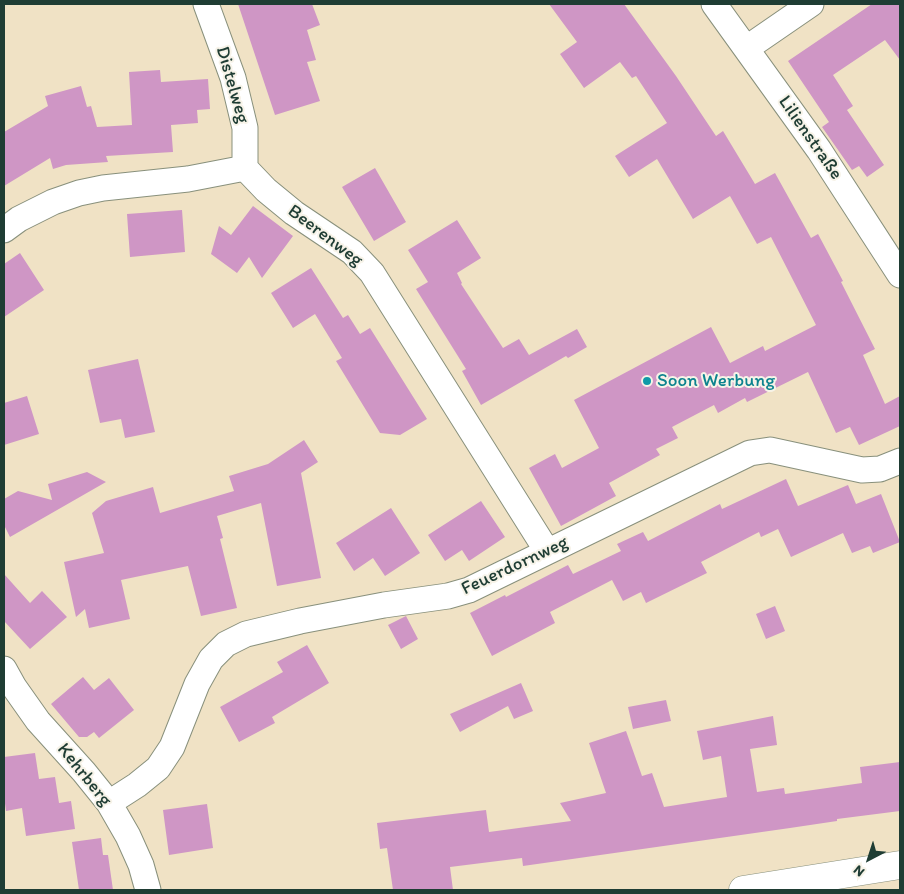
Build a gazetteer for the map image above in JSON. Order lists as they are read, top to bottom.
{
  "streets": {
    "street": [
      "Distelweg",
      "Lilienstraße",
      "Beerenweg",
      "Feuerdornweg",
      "Kehrberg"
    ]
  },
  "crossings": [
    ["Distelweg", "Beerenweg"],
    ["Beerenweg", "Feuerdornweg"],
    ["Feuerdornweg", "Kehrberg"]
  ],
  "places": ["Soon Werbung"],
  "north": "bottom left"
}
